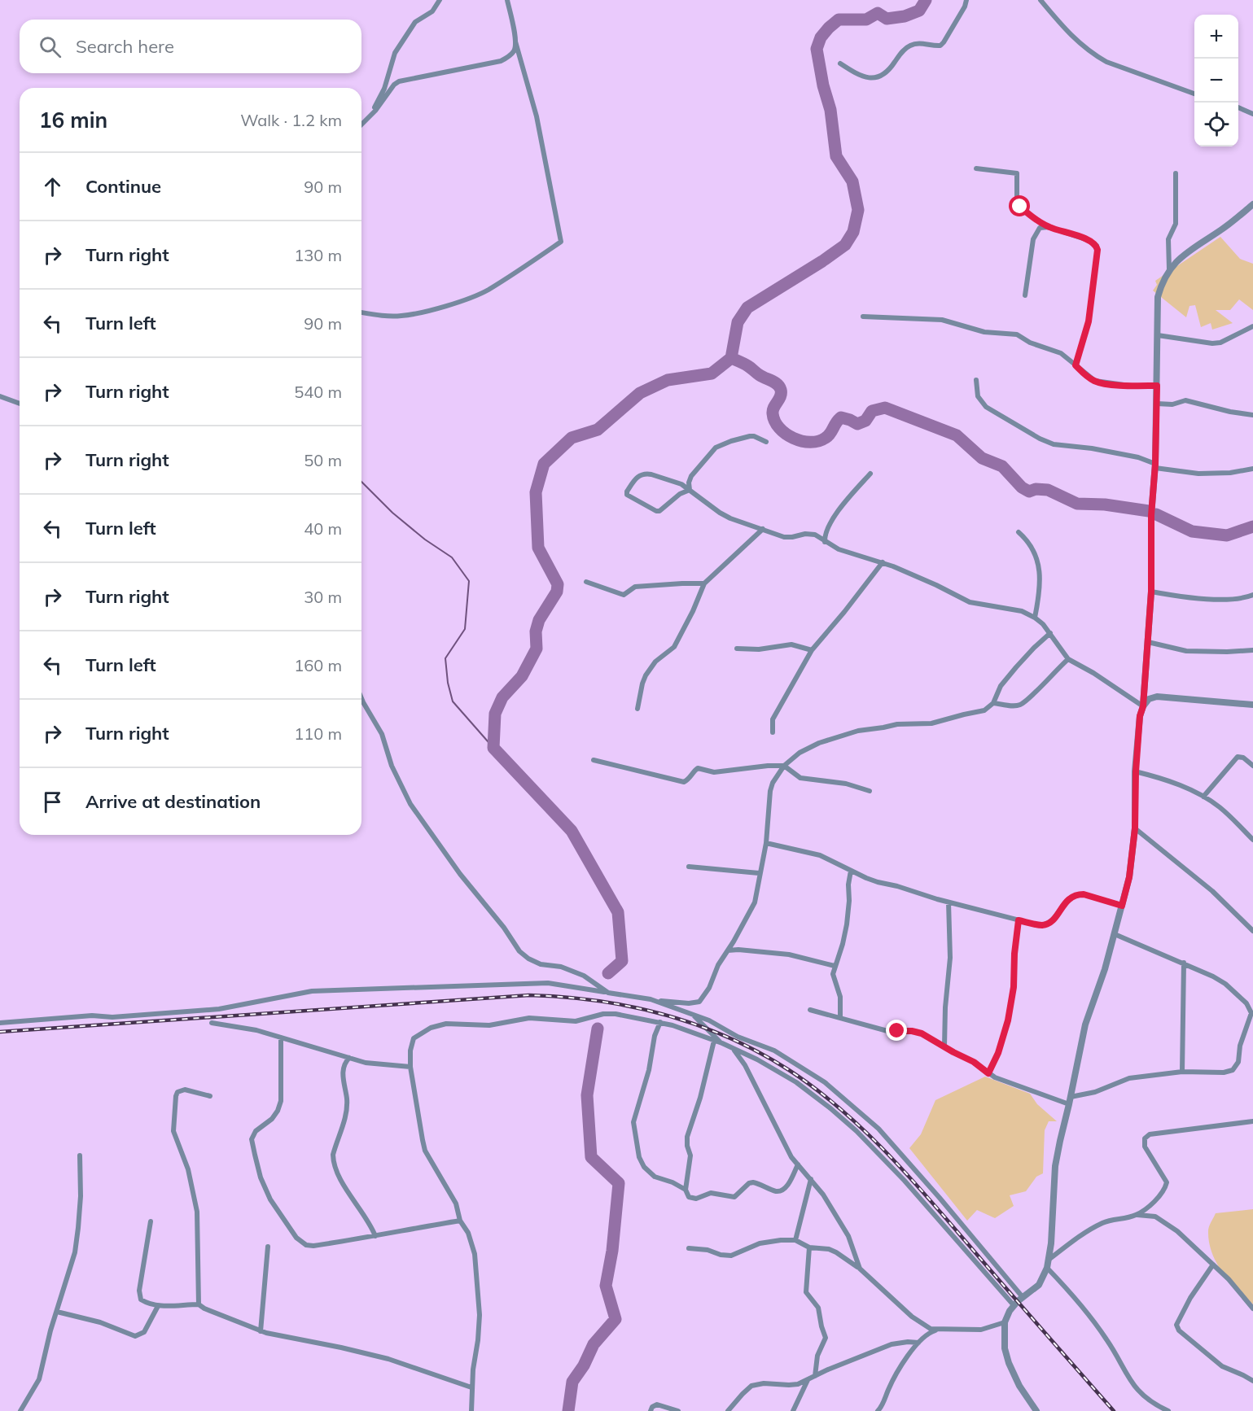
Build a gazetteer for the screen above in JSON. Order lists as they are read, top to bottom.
{
  "page": {
    "map_buttons": ["+", "−"],
    "search": "Search here",
    "heading": ["16 min", "Walk · 1.2 km"],
    "list": [
      ["Continue", "90 m"],
      ["Turn right", "130 m"],
      ["Turn left", "90 m"],
      ["Turn right", "540 m"],
      ["Turn right", "50 m"],
      ["Turn left", "40 m"],
      ["Turn right", "30 m"],
      ["Turn left", "160 m"],
      ["Turn right", "110 m"],
      "Arrive at destination"
    ]
  }
}
